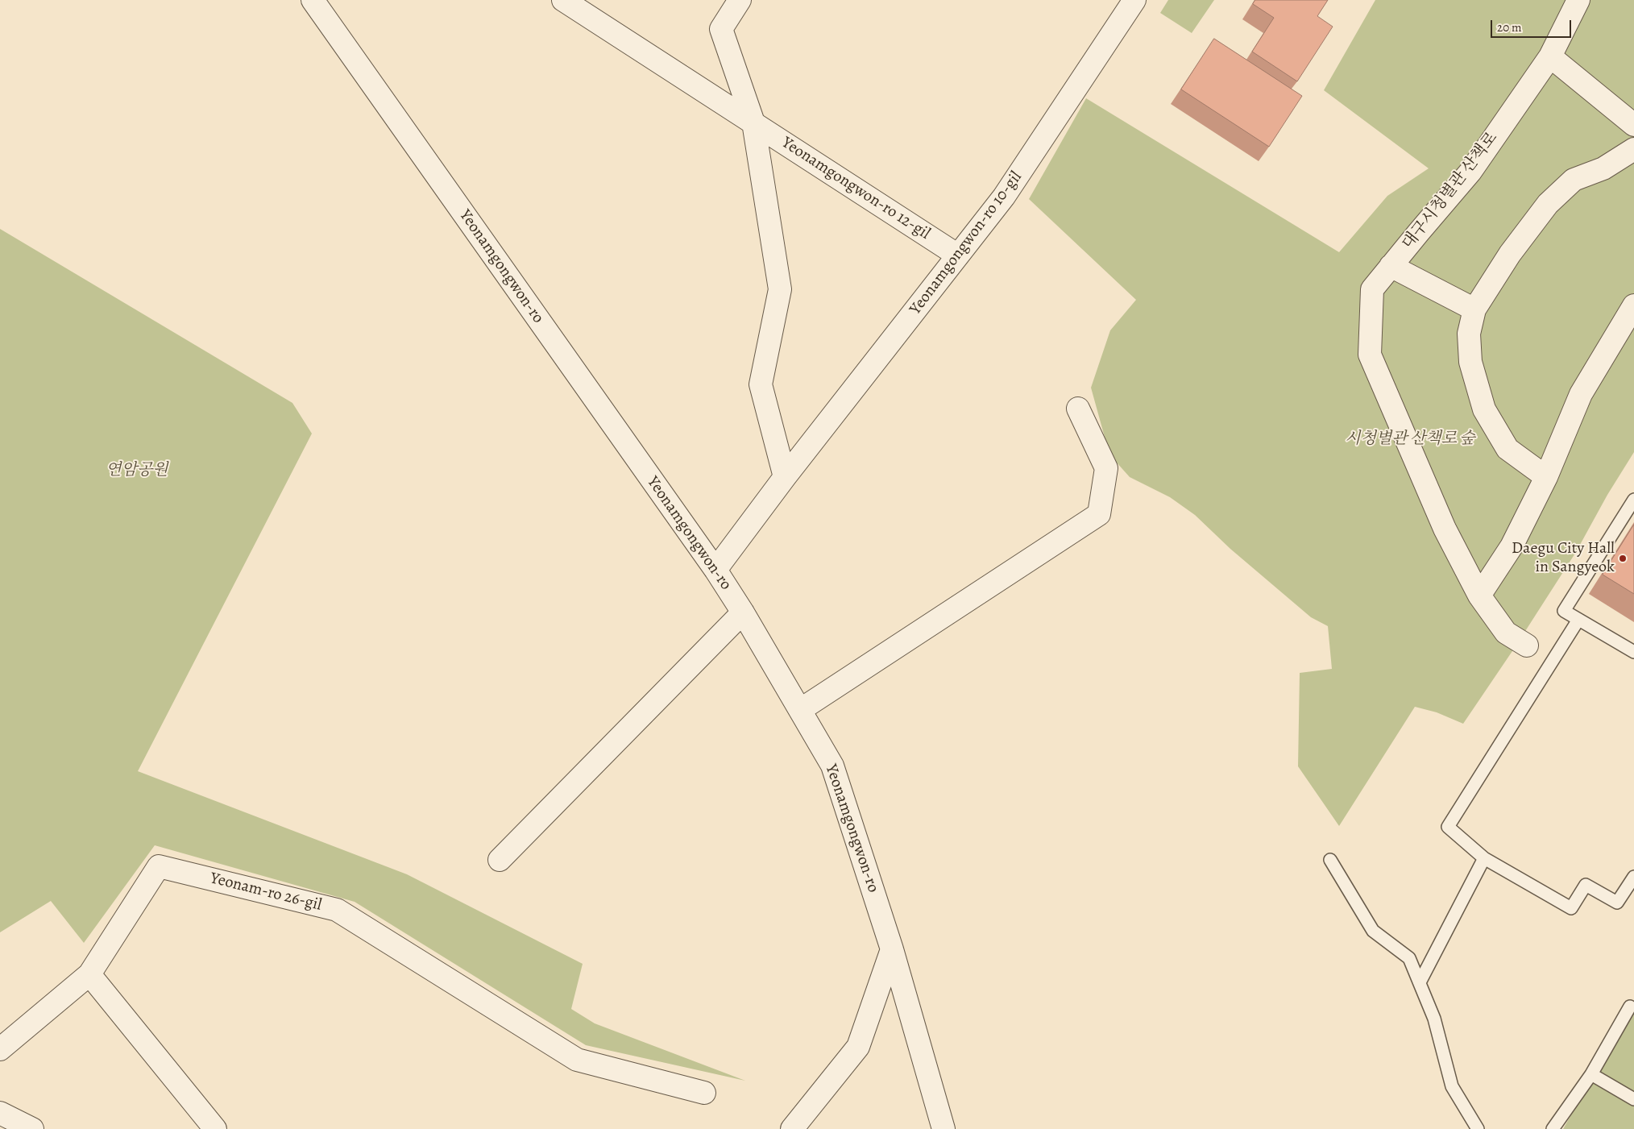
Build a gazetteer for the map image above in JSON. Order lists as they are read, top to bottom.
{
  "streets": {
    "street": [
      "Yeonamgongwon-ro 12-gil",
      "대구시청별관 산책로",
      "Yeonamgongwon-ro 10-gil",
      "Yeonamgongwon-ro",
      "Yeonam-ro 26-gil"
    ]
  },
  "crossings": [
    ["Yeonamgongwon-ro 12-gil", "Yeonamgongwon-ro 10-gil"],
    ["Yeonamgongwon-ro 10-gil", "Yeonamgongwon-ro"]
  ],
  "parks": ["시청별관 산책로 숲", "연암공원"],
  "places": ["Daegu City Hall in Sangyeok"],
  "scale_bar": "20 m"
}
